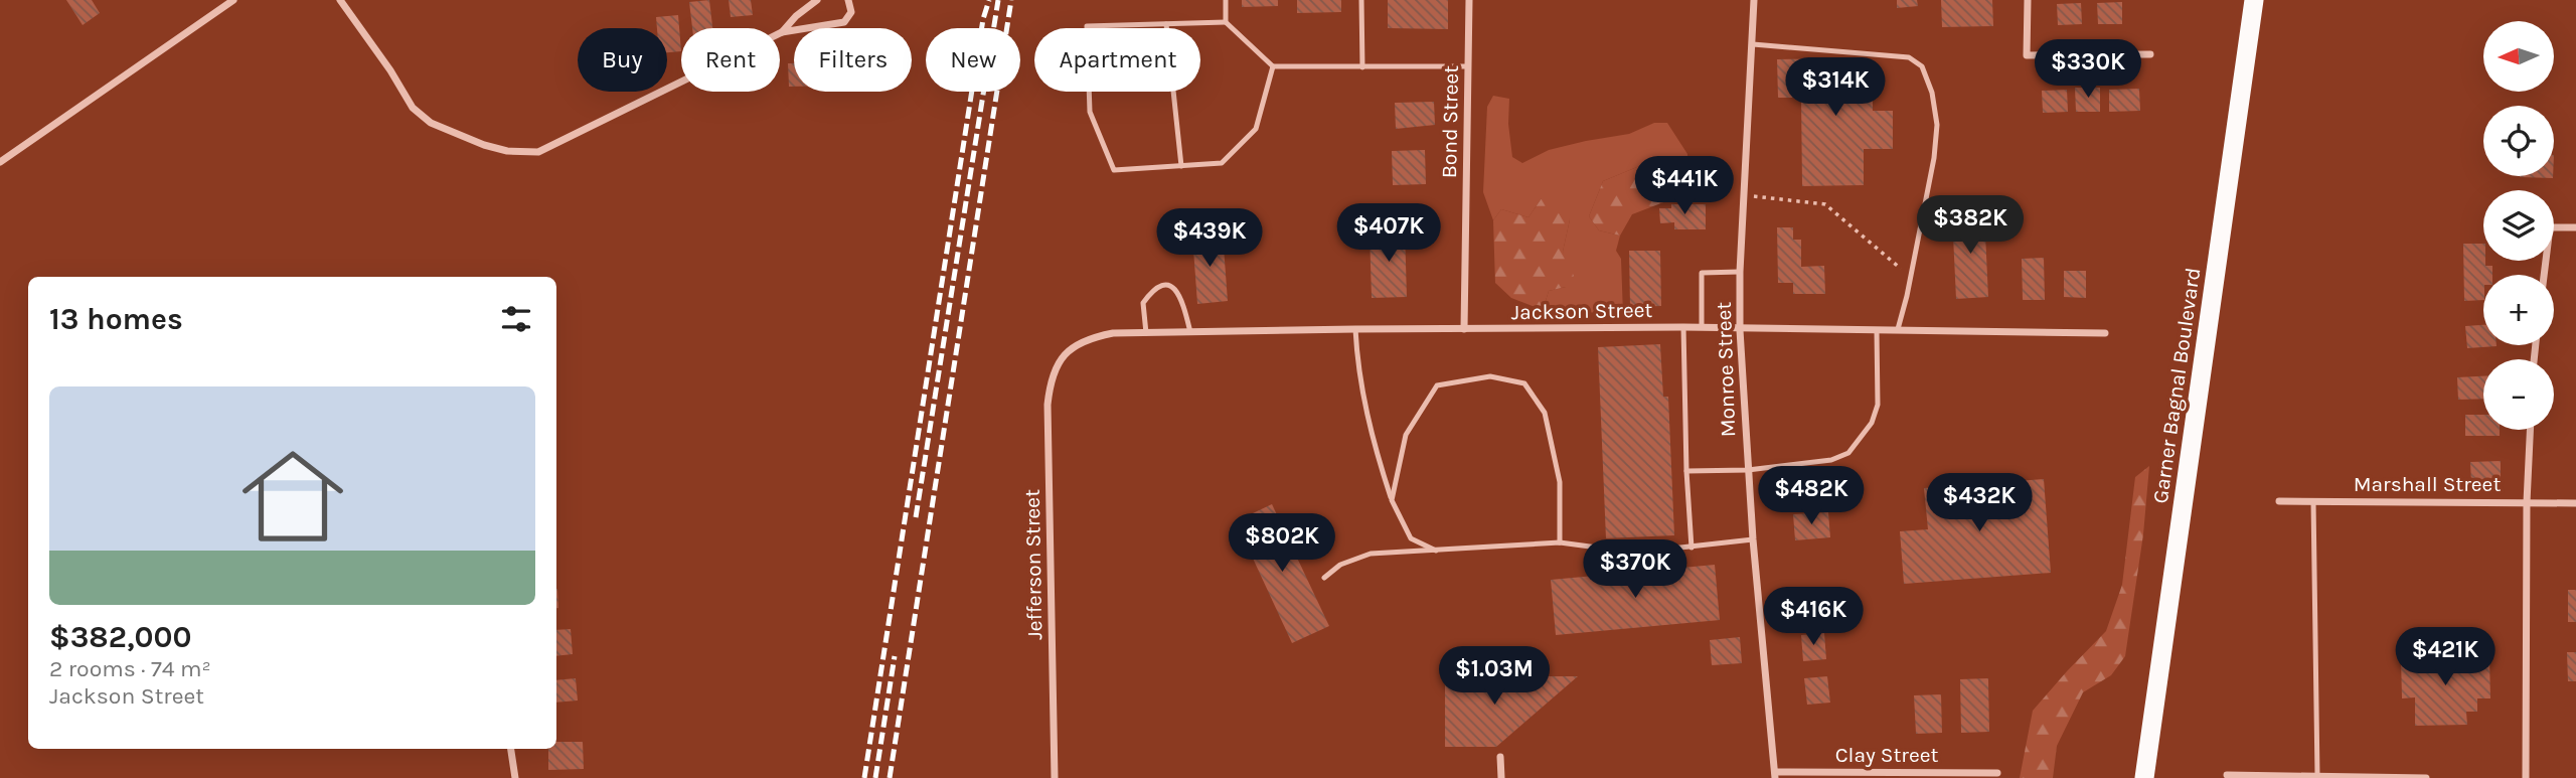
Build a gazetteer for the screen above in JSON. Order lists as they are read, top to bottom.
{
  "streets": {
    "highway": ["Garner Bagnal Boulevard"],
    "street": [
      "Bond Street",
      "Jackson Street",
      "Monroe Street",
      "Marshall Street",
      "Jefferson Street",
      "Clay Street"
    ]
  },
  "crossings": [
    ["Bond Street", "Jackson Street"],
    ["Jackson Street", "Monroe Street"],
    ["Jackson Street", "Jefferson Street"],
    ["Monroe Street", "Clay Street"]
  ],
  "north": "left",
  "page": {
    "map_buttons": ["+", "−"],
    "chip": [
      "Buy",
      "Rent",
      "Filters",
      "New",
      "Apartment"
    ],
    "price": [
      "$330K",
      "$314K",
      "$441K",
      "$382K",
      "$407K",
      "$439K",
      "$482K",
      "$432K",
      "$802K",
      "$370K",
      "$416K",
      "$421K",
      "$1.03M"
    ],
    "heading": "13 homes",
    "list": [
      {
        "name": "$382,000",
        "note": "2 rooms · 74 m² · Jackson Street"
      }
    ]
  }
}
